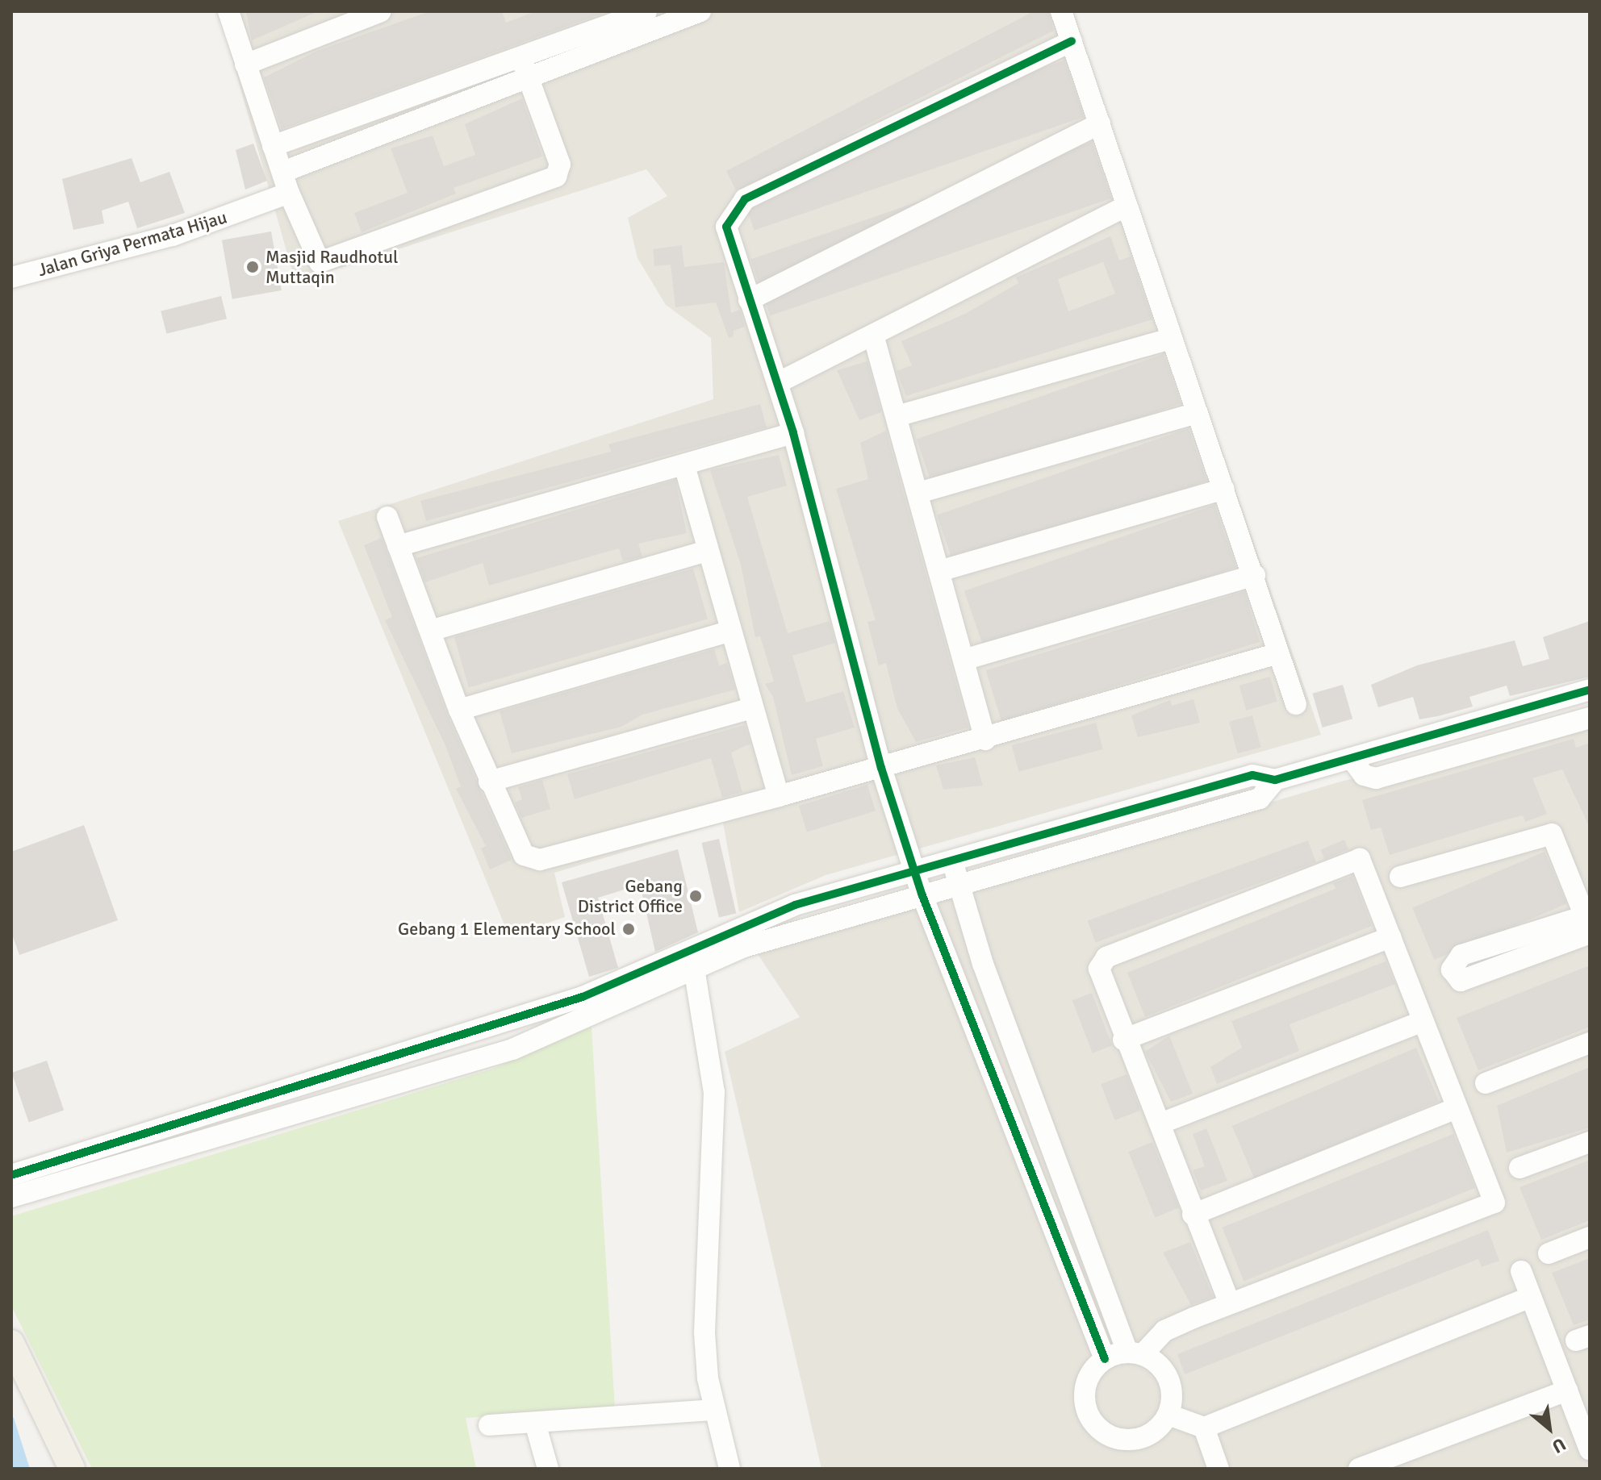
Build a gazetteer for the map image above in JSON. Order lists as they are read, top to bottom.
{
  "streets": {
    "street": ["Jalan Griya Permata Hijau"]
  },
  "places": ["Masjid Raudhotul Muttaqin", "Gebang District Office", "Gebang 1 Elementary School"],
  "north": "bottom right"
}
